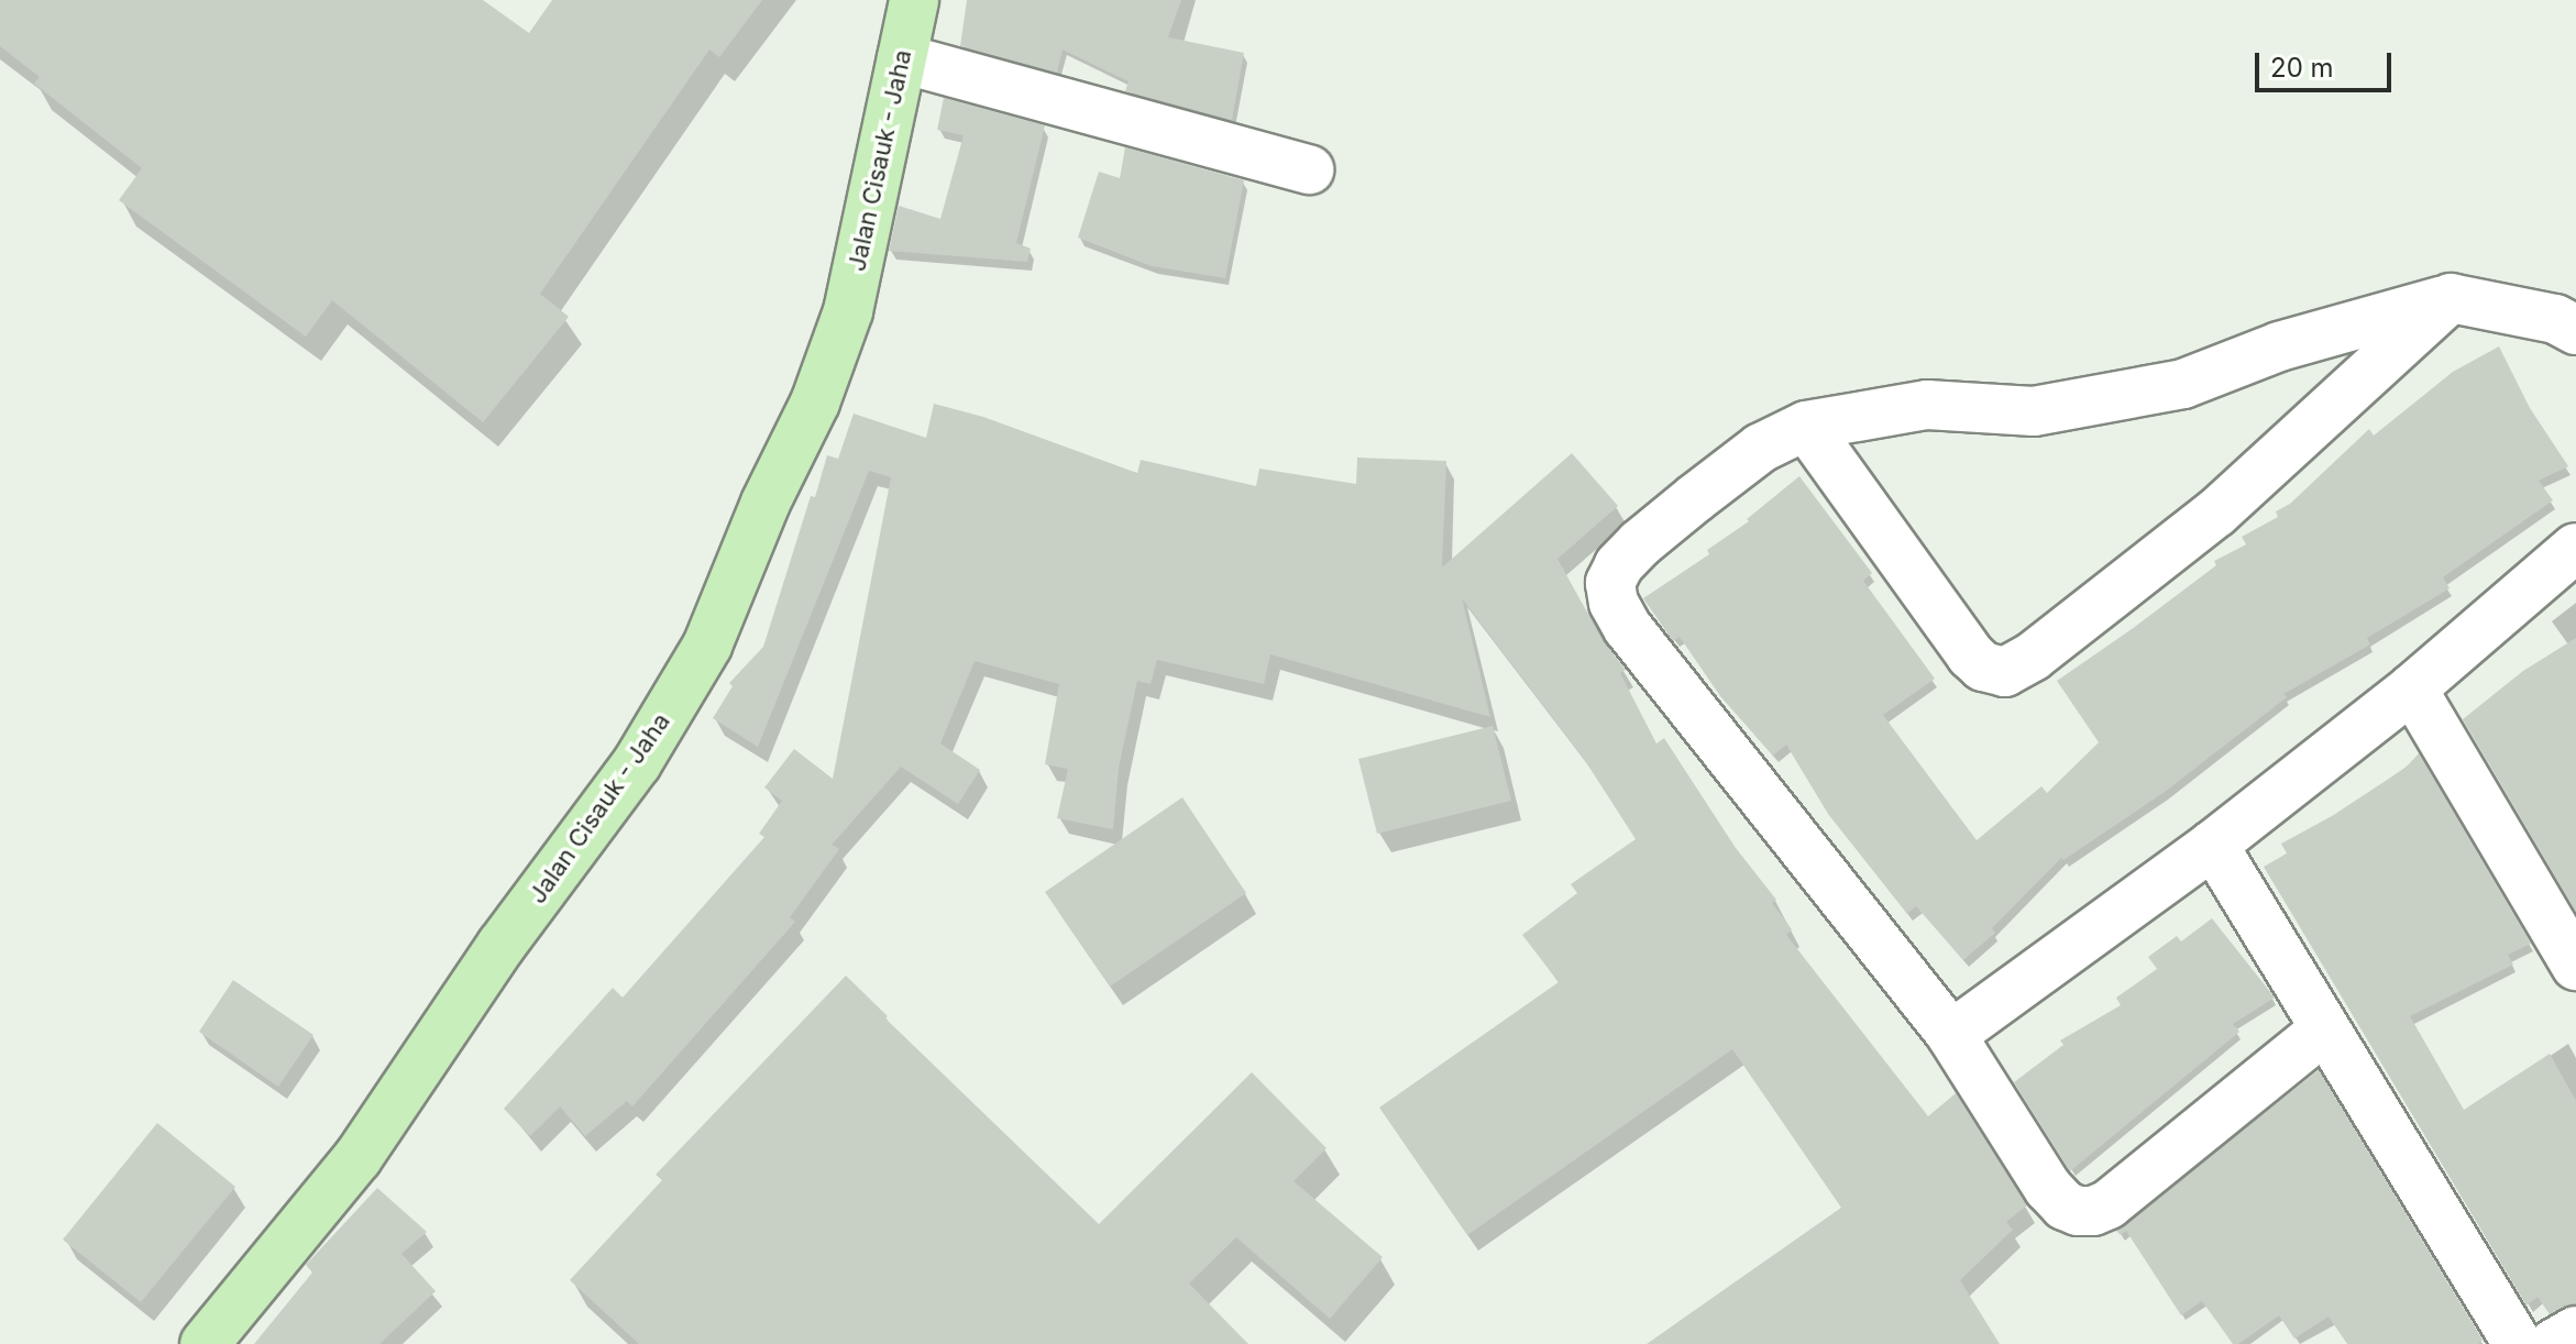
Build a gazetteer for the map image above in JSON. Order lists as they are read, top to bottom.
{
  "streets": {
    "main road": ["Jalan Cisauk - Jaha"]
  },
  "scale_bar": "20 m"
}
